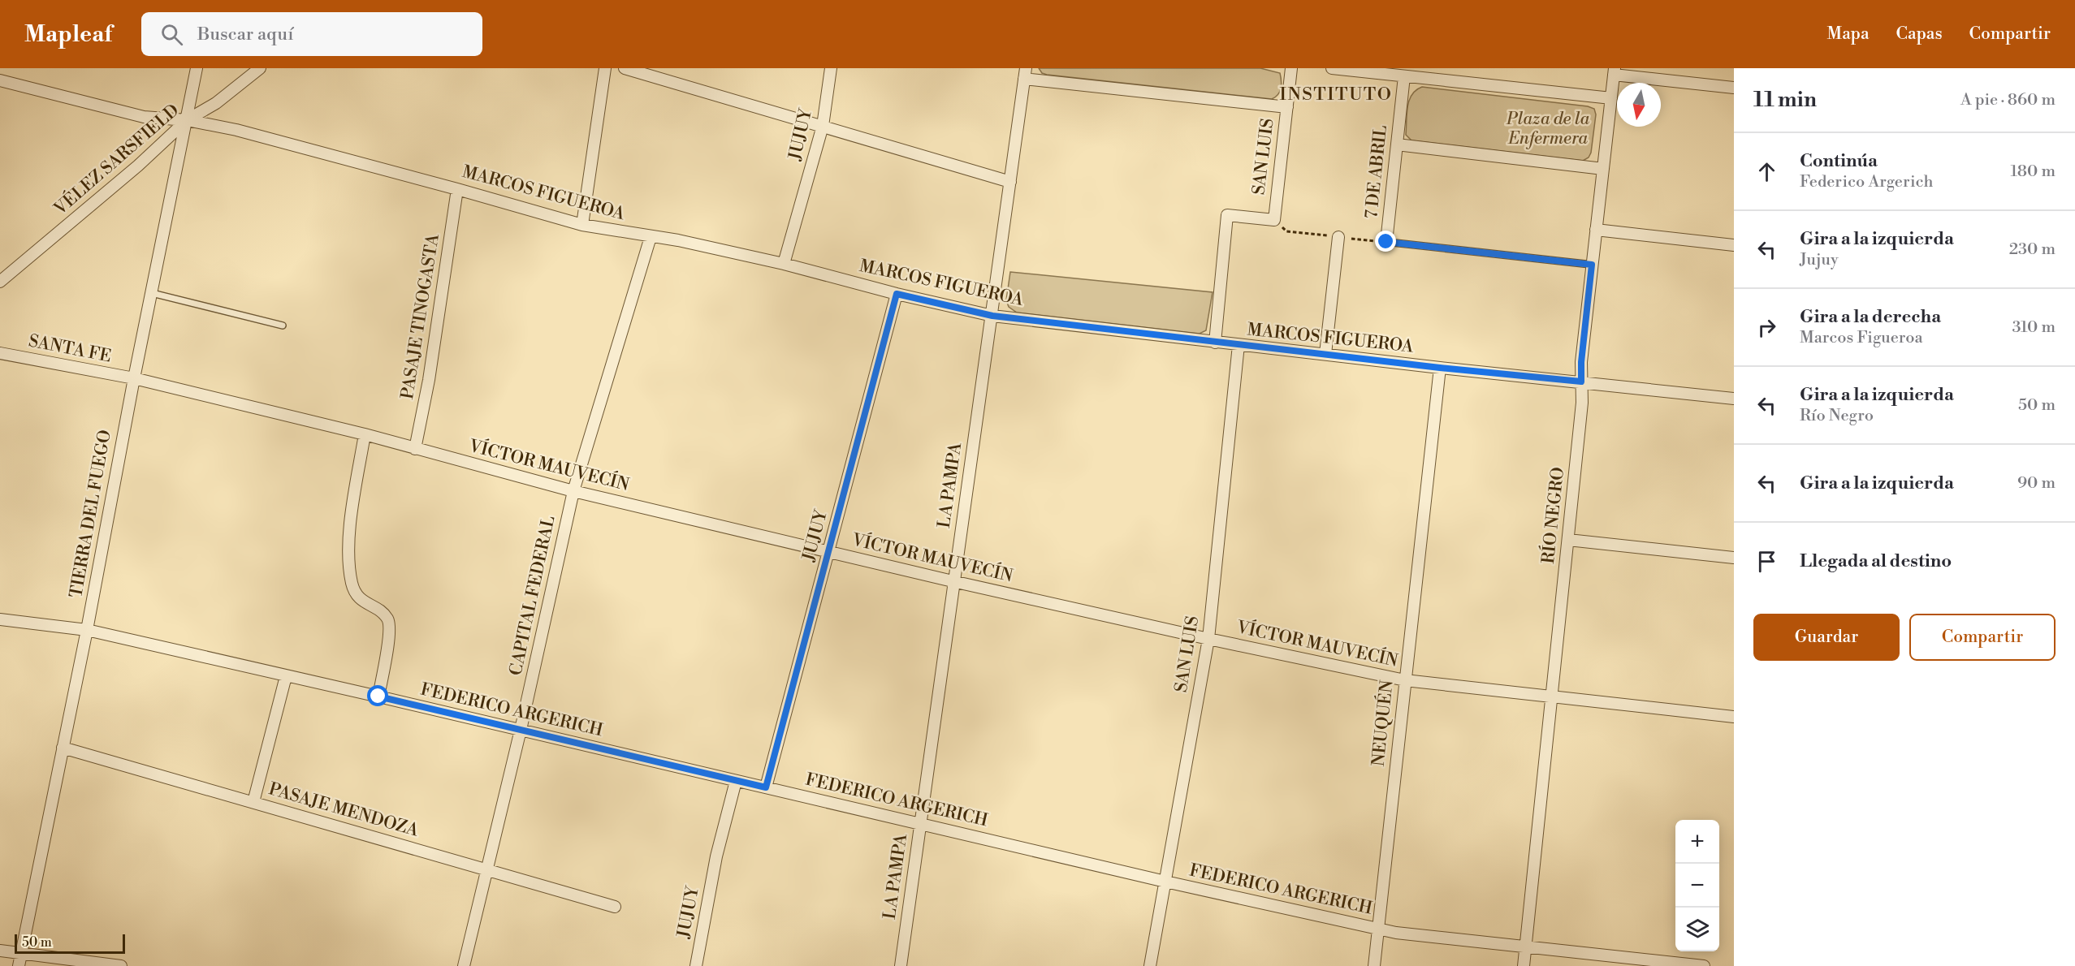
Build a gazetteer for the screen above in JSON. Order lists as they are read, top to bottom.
{
  "streets": {
    "street": [
      "JUJUY",
      "SAN LUIS",
      "VÉLEZ SARSFIELD",
      "7 DE ABRIL",
      "MARCOS FIGUEROA",
      "PASAJE TINOGASTA",
      "SANTA FE",
      "VÍCTOR MAUVECÍN",
      "LA PAMPA",
      "TIERRA DEL FUEGO",
      "RÍO NEGRO",
      "CAPITAL FEDERAL",
      "FEDERICO ARGERICH",
      "NEUQUÉN",
      "PASAJE MENDOZA"
    ]
  },
  "crossings": [
    ["JUJUY", "MARCOS FIGUEROA"],
    ["JUJUY", "VÍCTOR MAUVECÍN"],
    ["JUJUY", "FEDERICO ARGERICH"],
    ["SAN LUIS", "MARCOS FIGUEROA"],
    ["SAN LUIS", "VÍCTOR MAUVECÍN"],
    ["SAN LUIS", "FEDERICO ARGERICH"],
    ["VÉLEZ SARSFIELD", "MARCOS FIGUEROA"],
    ["VÉLEZ SARSFIELD", "TIERRA DEL FUEGO"],
    ["MARCOS FIGUEROA", "PASAJE TINOGASTA"],
    ["MARCOS FIGUEROA", "LA PAMPA"],
    ["MARCOS FIGUEROA", "TIERRA DEL FUEGO"],
    ["MARCOS FIGUEROA", "RÍO NEGRO"],
    ["MARCOS FIGUEROA", "CAPITAL FEDERAL"],
    ["MARCOS FIGUEROA", "NEUQUÉN"],
    ["PASAJE TINOGASTA", "VÍCTOR MAUVECÍN"],
    ["SANTA FE", "VÍCTOR MAUVECÍN"],
    ["SANTA FE", "TIERRA DEL FUEGO"],
    ["VÍCTOR MAUVECÍN", "LA PAMPA"],
    ["VÍCTOR MAUVECÍN", "TIERRA DEL FUEGO"],
    ["VÍCTOR MAUVECÍN", "RÍO NEGRO"],
    ["VÍCTOR MAUVECÍN", "CAPITAL FEDERAL"],
    ["VÍCTOR MAUVECÍN", "NEUQUÉN"],
    ["LA PAMPA", "FEDERICO ARGERICH"],
    ["TIERRA DEL FUEGO", "FEDERICO ARGERICH"],
    ["TIERRA DEL FUEGO", "PASAJE MENDOZA"],
    ["RÍO NEGRO", "FEDERICO ARGERICH"],
    ["CAPITAL FEDERAL", "FEDERICO ARGERICH"],
    ["CAPITAL FEDERAL", "PASAJE MENDOZA"],
    ["FEDERICO ARGERICH", "NEUQUÉN"]
  ],
  "districts": ["INSTITUTO"],
  "parks": ["Plaza de la Enfermera"],
  "scale_bar": "50 m",
  "north": "bottom",
  "page": {
    "header": "Mapleaf",
    "search": "Buscar aquí",
    "nav": ["Mapa", "Capas", "Compartir"],
    "heading": ["11 min", "A pie · 860 m"],
    "list": [
      ["Continúa", "Federico Argerich", "180 m"],
      ["Gira a la izquierda", "Jujuy", "230 m"],
      ["Gira a la derecha", "Marcos Figueroa", "310 m"],
      ["Gira a la izquierda", "Río Negro", "50 m"],
      ["Gira a la izquierda", "90 m"],
      "Llegada al destino"
    ],
    "buttons": ["Guardar", "Compartir"],
    "map_buttons": ["+", "−"],
    "scale": "50 m"
  }
}
